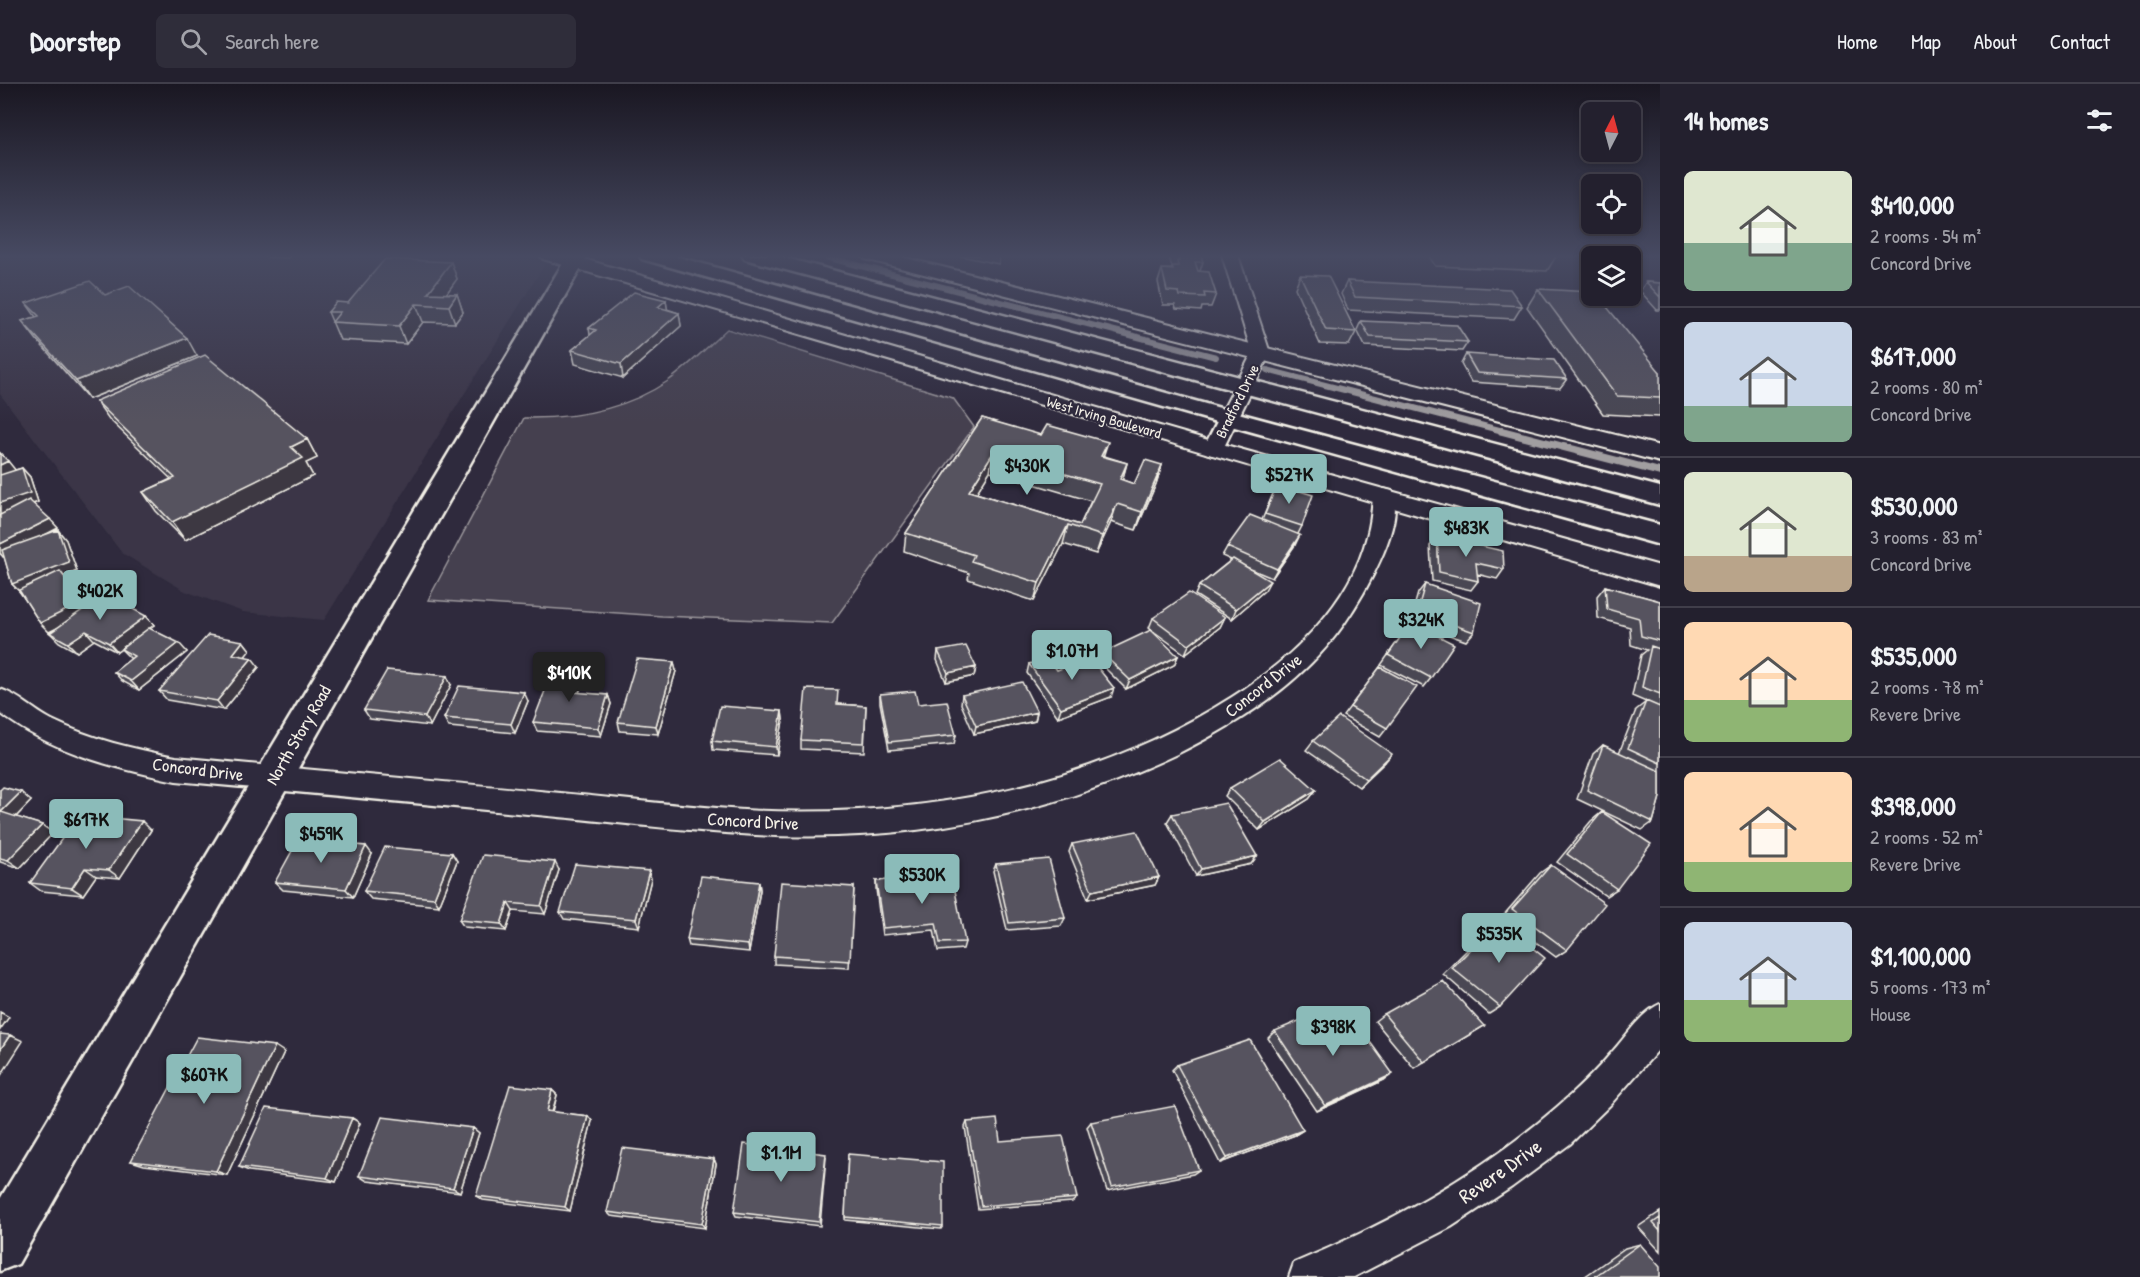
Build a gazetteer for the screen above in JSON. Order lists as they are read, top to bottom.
{
  "streets": {
    "main road": ["West Irving Boulevard", "North Story Road"],
    "street": ["Bradford Drive", "Concord Drive", "Revere Drive"]
  },
  "crossings": [
    ["Bradford Drive", "West Irving Boulevard"],
    ["West Irving Boulevard", "Concord Drive"],
    ["Concord Drive", "North Story Road"]
  ],
  "north": "top",
  "page": {
    "header": "Doorstep",
    "search": "Search here",
    "nav": [
      "Home",
      "Map",
      "About",
      "Contact"
    ],
    "heading": "14 homes",
    "list": [
      {
        "name": "$410,000",
        "note": "2 rooms · 54 m² · Concord Drive"
      },
      {
        "name": "$617,000",
        "note": "2 rooms · 80 m² · Concord Drive"
      },
      {
        "name": "$530,000",
        "note": "3 rooms · 83 m² · Concord Drive"
      },
      {
        "name": "$535,000",
        "note": "2 rooms · 78 m² · Revere Drive"
      },
      {
        "name": "$398,000",
        "note": "2 rooms · 52 m² · Revere Drive"
      },
      {
        "name": "$1,100,000",
        "note": "5 rooms · 173 m² · House"
      }
    ],
    "price": [
      "$430K",
      "$527K",
      "$483K",
      "$402K",
      "$324K",
      "$1.07M",
      "$410K",
      "$617K",
      "$459K",
      "$530K",
      "$535K",
      "$398K",
      "$607K",
      "$1.1M"
    ]
  }
}
